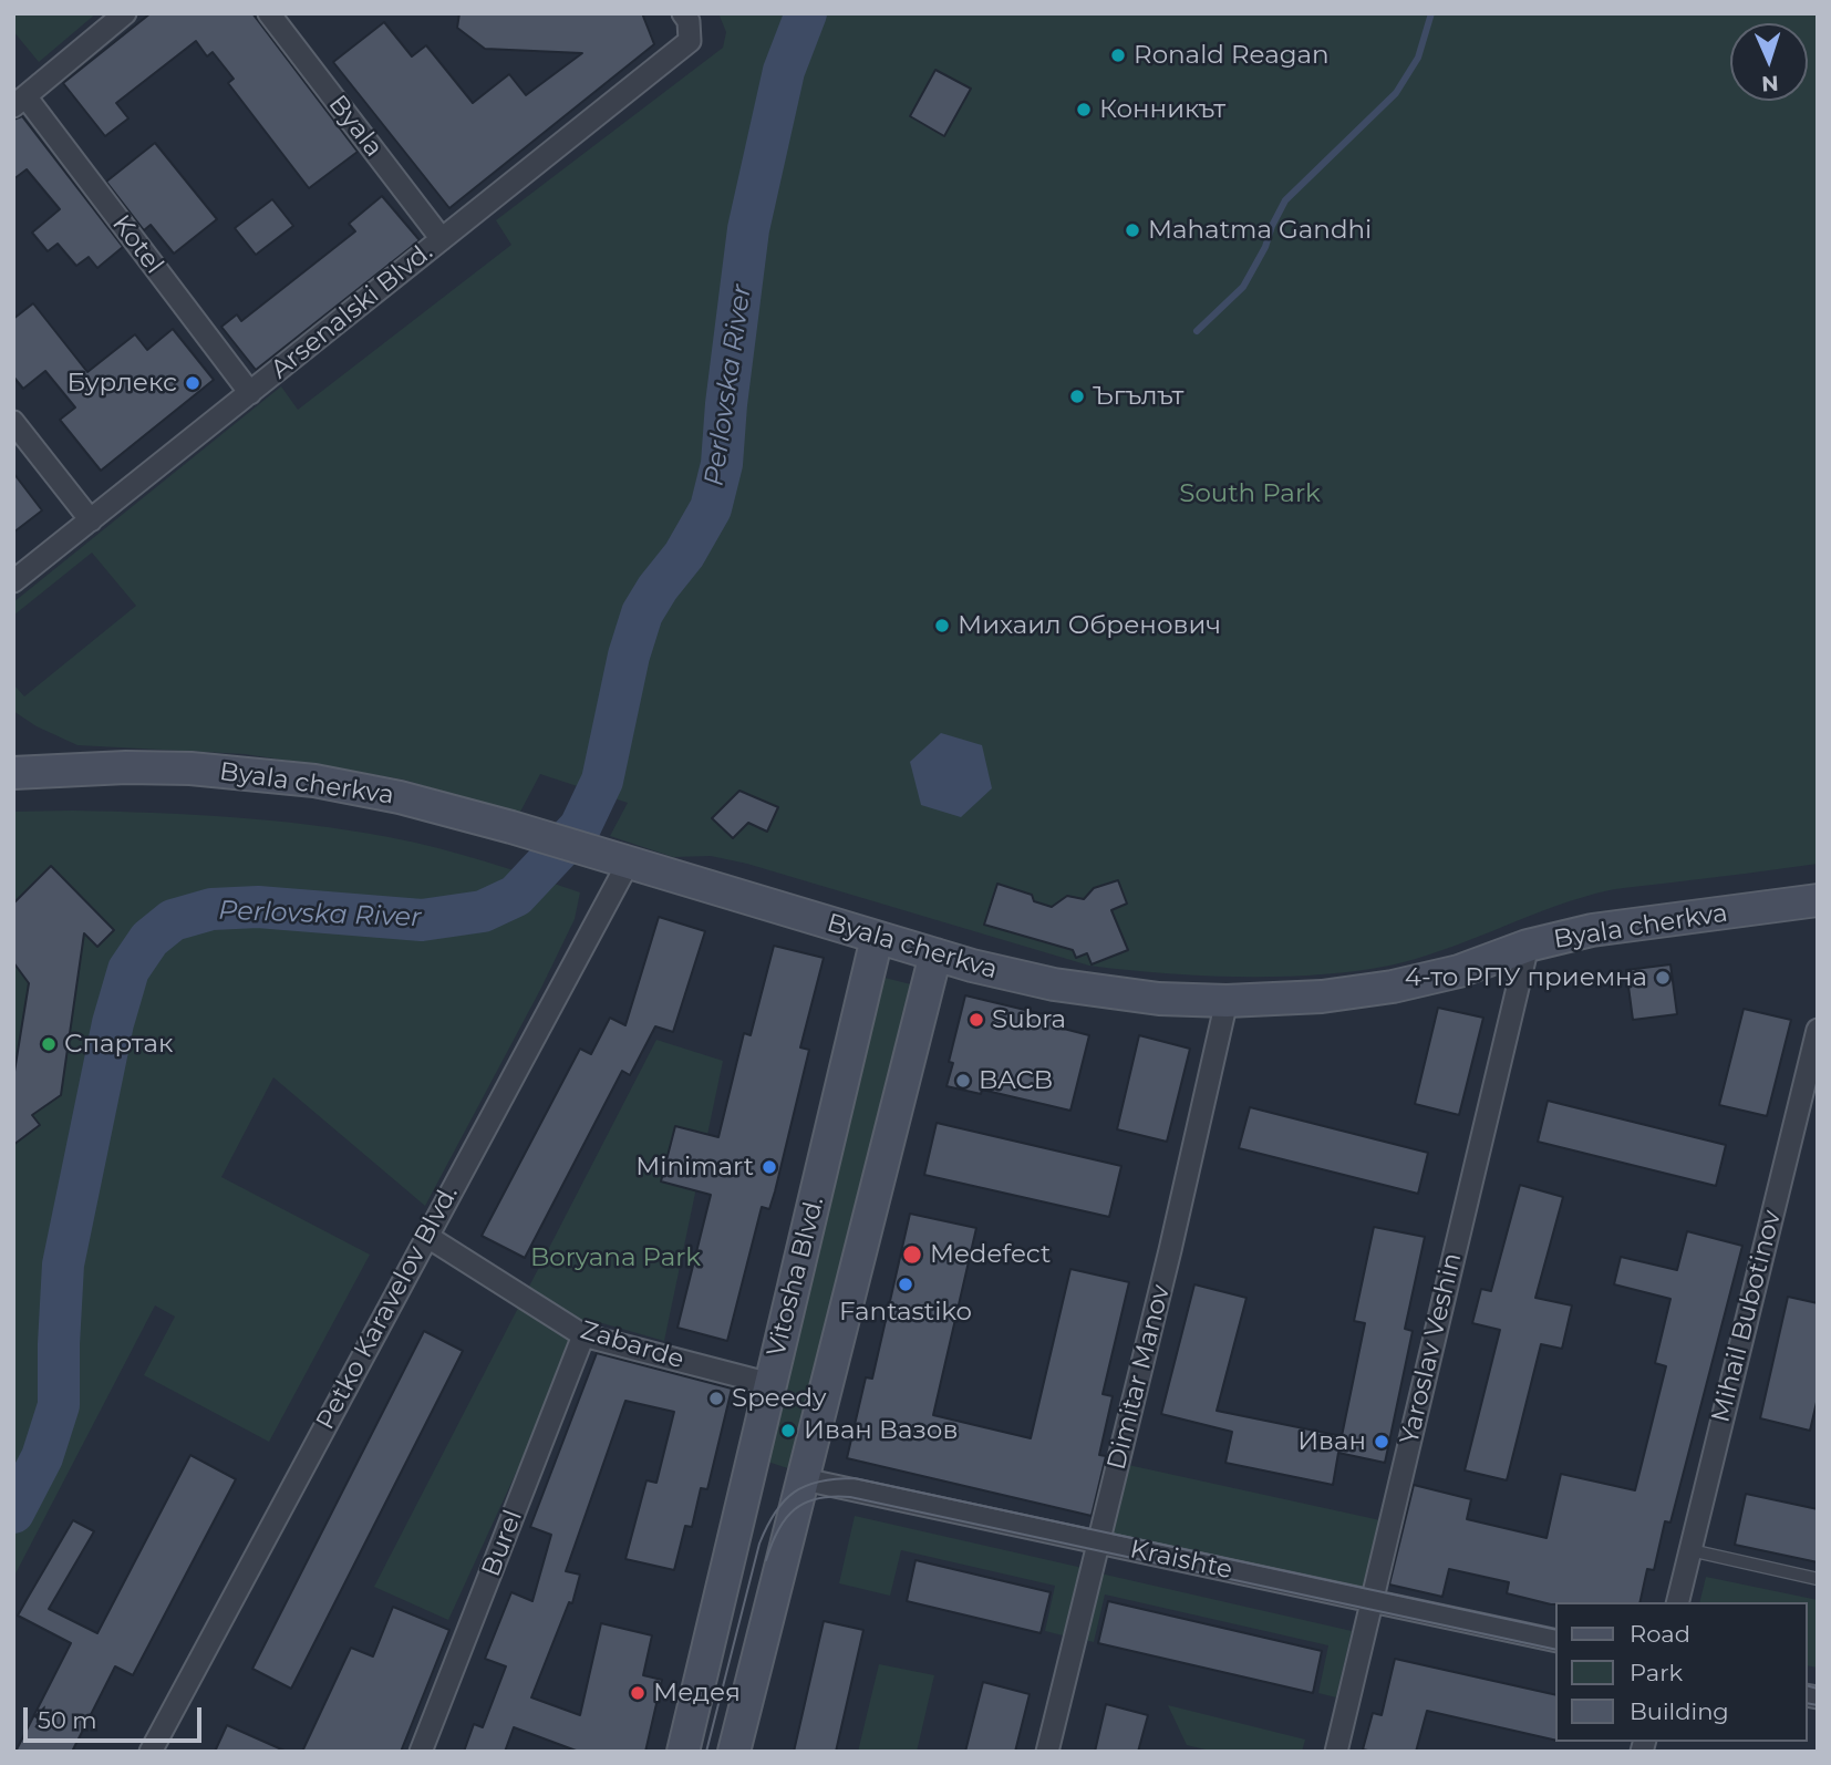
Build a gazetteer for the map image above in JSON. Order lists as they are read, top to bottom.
{
  "streets": {
    "street": [
      "Byala",
      "Kotel",
      "Arsenalski Blvd.",
      "Byala cherkva",
      "Vitosha Blvd.",
      "Petko Karavelov Blvd.",
      "Mihail Bubotinov",
      "Zabarde",
      "Yaroslav Veshin",
      "Dimitar Manov",
      "Burel",
      "Kraishte"
    ]
  },
  "crossings": [
    ["Byala", "Arsenalski Blvd."],
    ["Kotel", "Arsenalski Blvd."],
    ["Byala cherkva", "Vitosha Blvd."],
    ["Byala cherkva", "Petko Karavelov Blvd."],
    ["Byala cherkva", "Yaroslav Veshin"],
    ["Byala cherkva", "Dimitar Manov"],
    ["Vitosha Blvd.", "Zabarde"],
    ["Petko Karavelov Blvd.", "Zabarde"],
    ["Zabarde", "Burel"],
    ["Yaroslav Veshin", "Kraishte"],
    ["Dimitar Manov", "Kraishte"]
  ],
  "water": ["Perlovska River"],
  "parks": ["South Park", "Boryana Park"],
  "places": [
    "Ronald Reagan",
    "Конникът",
    "Mahatma Gandhi",
    "Бурлекс",
    "Ъгълът",
    "Михаил Обренович",
    "4-то РПУ приемна",
    "Subra",
    "Спартак",
    "BACB",
    "Minimart",
    "Medefect",
    "Fantastiko",
    "Speedy",
    "Иван Вазов",
    "Иван",
    "Медея"
  ],
  "legend": ["Road", "Park", "Building"],
  "scale_bar": "50 m",
  "north": "bottom"
}
